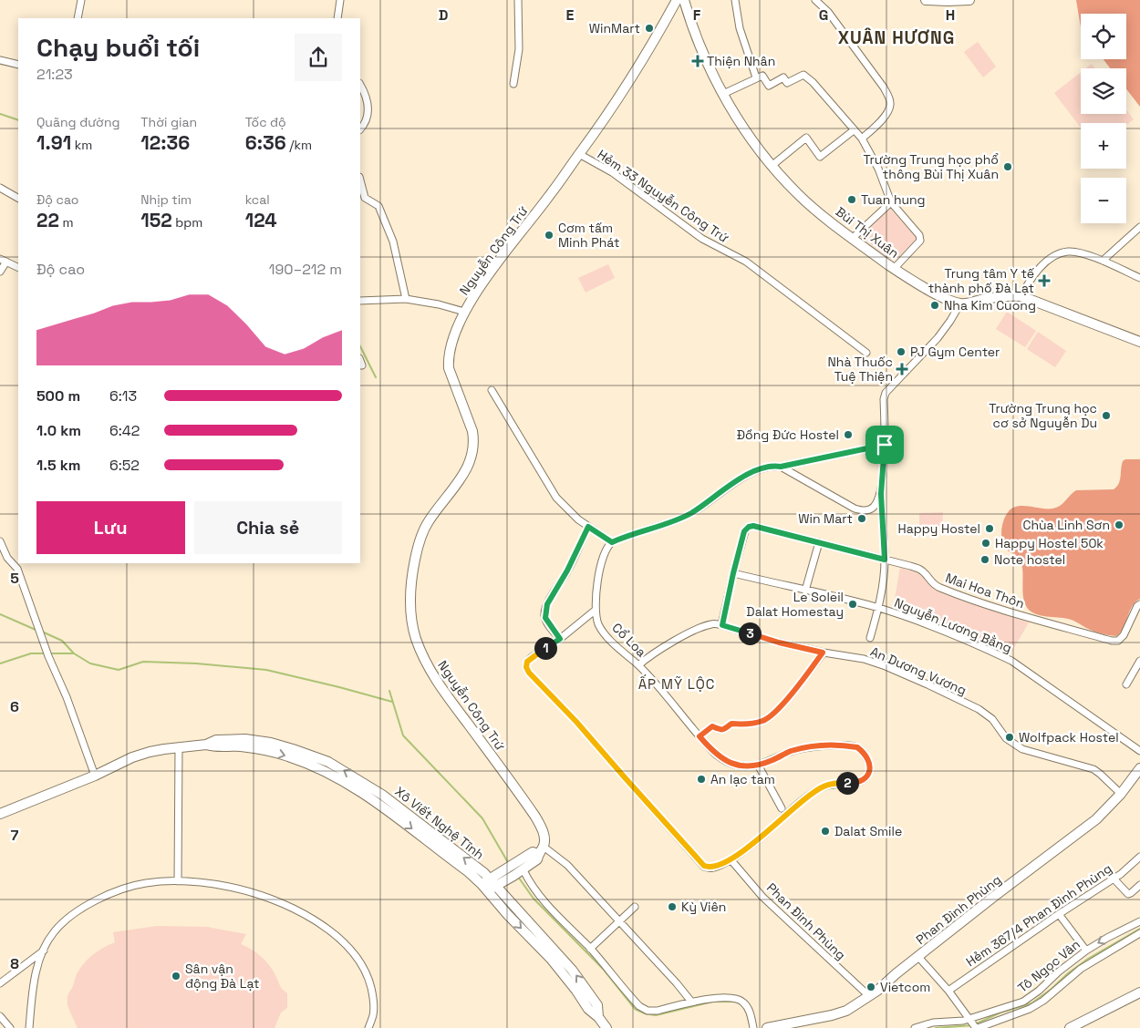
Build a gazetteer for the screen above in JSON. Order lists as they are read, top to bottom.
{
  "streets": {
    "main road": [
      "Bùi Thị Xuân",
      "Nguyễn Công Trứ",
      "Xô Viết Nghệ Tĩnh",
      "Phan Đình Phùng"
    ],
    "street": [
      "Hẻm 33 Nguyễn Công Trứ",
      "Mai Hoa Thôn",
      "Nguyễn Lương Bằng",
      "Cổ Loa",
      "An Dương Vương",
      "Hẻm 367/4 Phan Đình Phùng",
      "Phan Đinh Phùng",
      "Tô Ngọc Vân"
    ]
  },
  "crossings": [
    ["Hẻm 33 Nguyễn Công Trứ", "Nguyễn Công Trứ"],
    ["Mai Hoa Thôn", "Nguyễn Lương Bằng"],
    ["Mai Hoa Thôn", "An Dương Vương"],
    ["Cổ Loa", "An Dương Vương"],
    ["Cổ Loa", "Phan Đinh Phùng"],
    ["An Dương Vương", "Phan Đình Phùng"],
    ["Phan Đình Phùng", "Phan Đinh Phùng"]
  ],
  "districts": ["XUÂN HƯƠNG", "ẤP MỸ LỘC"],
  "places": {
    "other": [
      "WinMart",
      "Trường Trung học phổ thông Bùi Thị Xuân",
      "Tuan hung",
      "Cơm tấm Minh Phát",
      "Nha Kim Cuong",
      "PJ Gym Center",
      "Trường Trung học cơ sở Nguyễn Du",
      "Đồng Đức Hostel",
      "Win Mart",
      "Chùa Linh Sơn",
      "Happy Hostel",
      "Happy Hostel 50k",
      "Note hostel",
      "Le Soleil Dalat Homestay",
      "Wolfpack Hostel",
      "An lạc tam",
      "Dalat Smile",
      "Kỳ Viên",
      "Sân vận động Đà Lạt",
      "Vietcom"
    ],
    "health": ["Thiện Nhân", "Trung tâm Y tế thành phố Đà Lạt", "Nhà Thuốc Tuệ Thiện"]
  },
  "page": {
    "map_buttons": ["+", "−"],
    "heading": ["Chạy buổi tối", "21:23"],
    "stats": [
      ["Quãng đường", "1.91 km"],
      ["Thời gian", "12:36"],
      ["Tốc độ", "6:36 /km"],
      ["Độ cao", "22 m"],
      ["Nhịp tim", "152 bpm"],
      ["kcal", "124"]
    ],
    "chart": ["Độ cao", "190–212 m"],
    "list": [
      {
        "name": "500 m",
        "note": "6:13"
      },
      {
        "name": "1.0 km",
        "note": "6:42"
      },
      {
        "name": "1.5 km",
        "note": "6:52"
      }
    ],
    "buttons": ["Lưu", "Chia sẻ"],
    "pins": ["3", "1", "2"]
  },
  "grid": {
    "columns": [
      "D",
      "E",
      "F",
      "G",
      "H"
    ],
    "rows": [
      "5",
      "6",
      "7",
      "8"
    ]
  }
}
